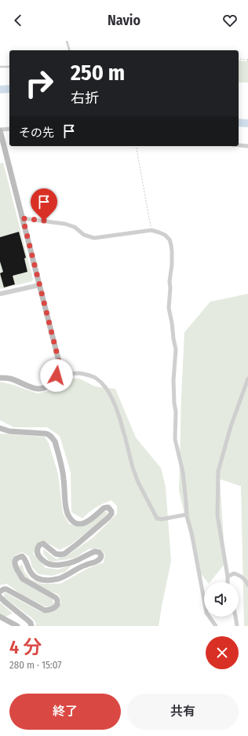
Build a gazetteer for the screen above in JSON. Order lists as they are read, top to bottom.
{
  "page": {
    "header": "Navio",
    "turn": ["250 m", "右折"],
    "then": "その先",
    "heading": ["4 分", "280 m · 15:07"],
    "buttons": ["終了", "共有"]
  }
}
